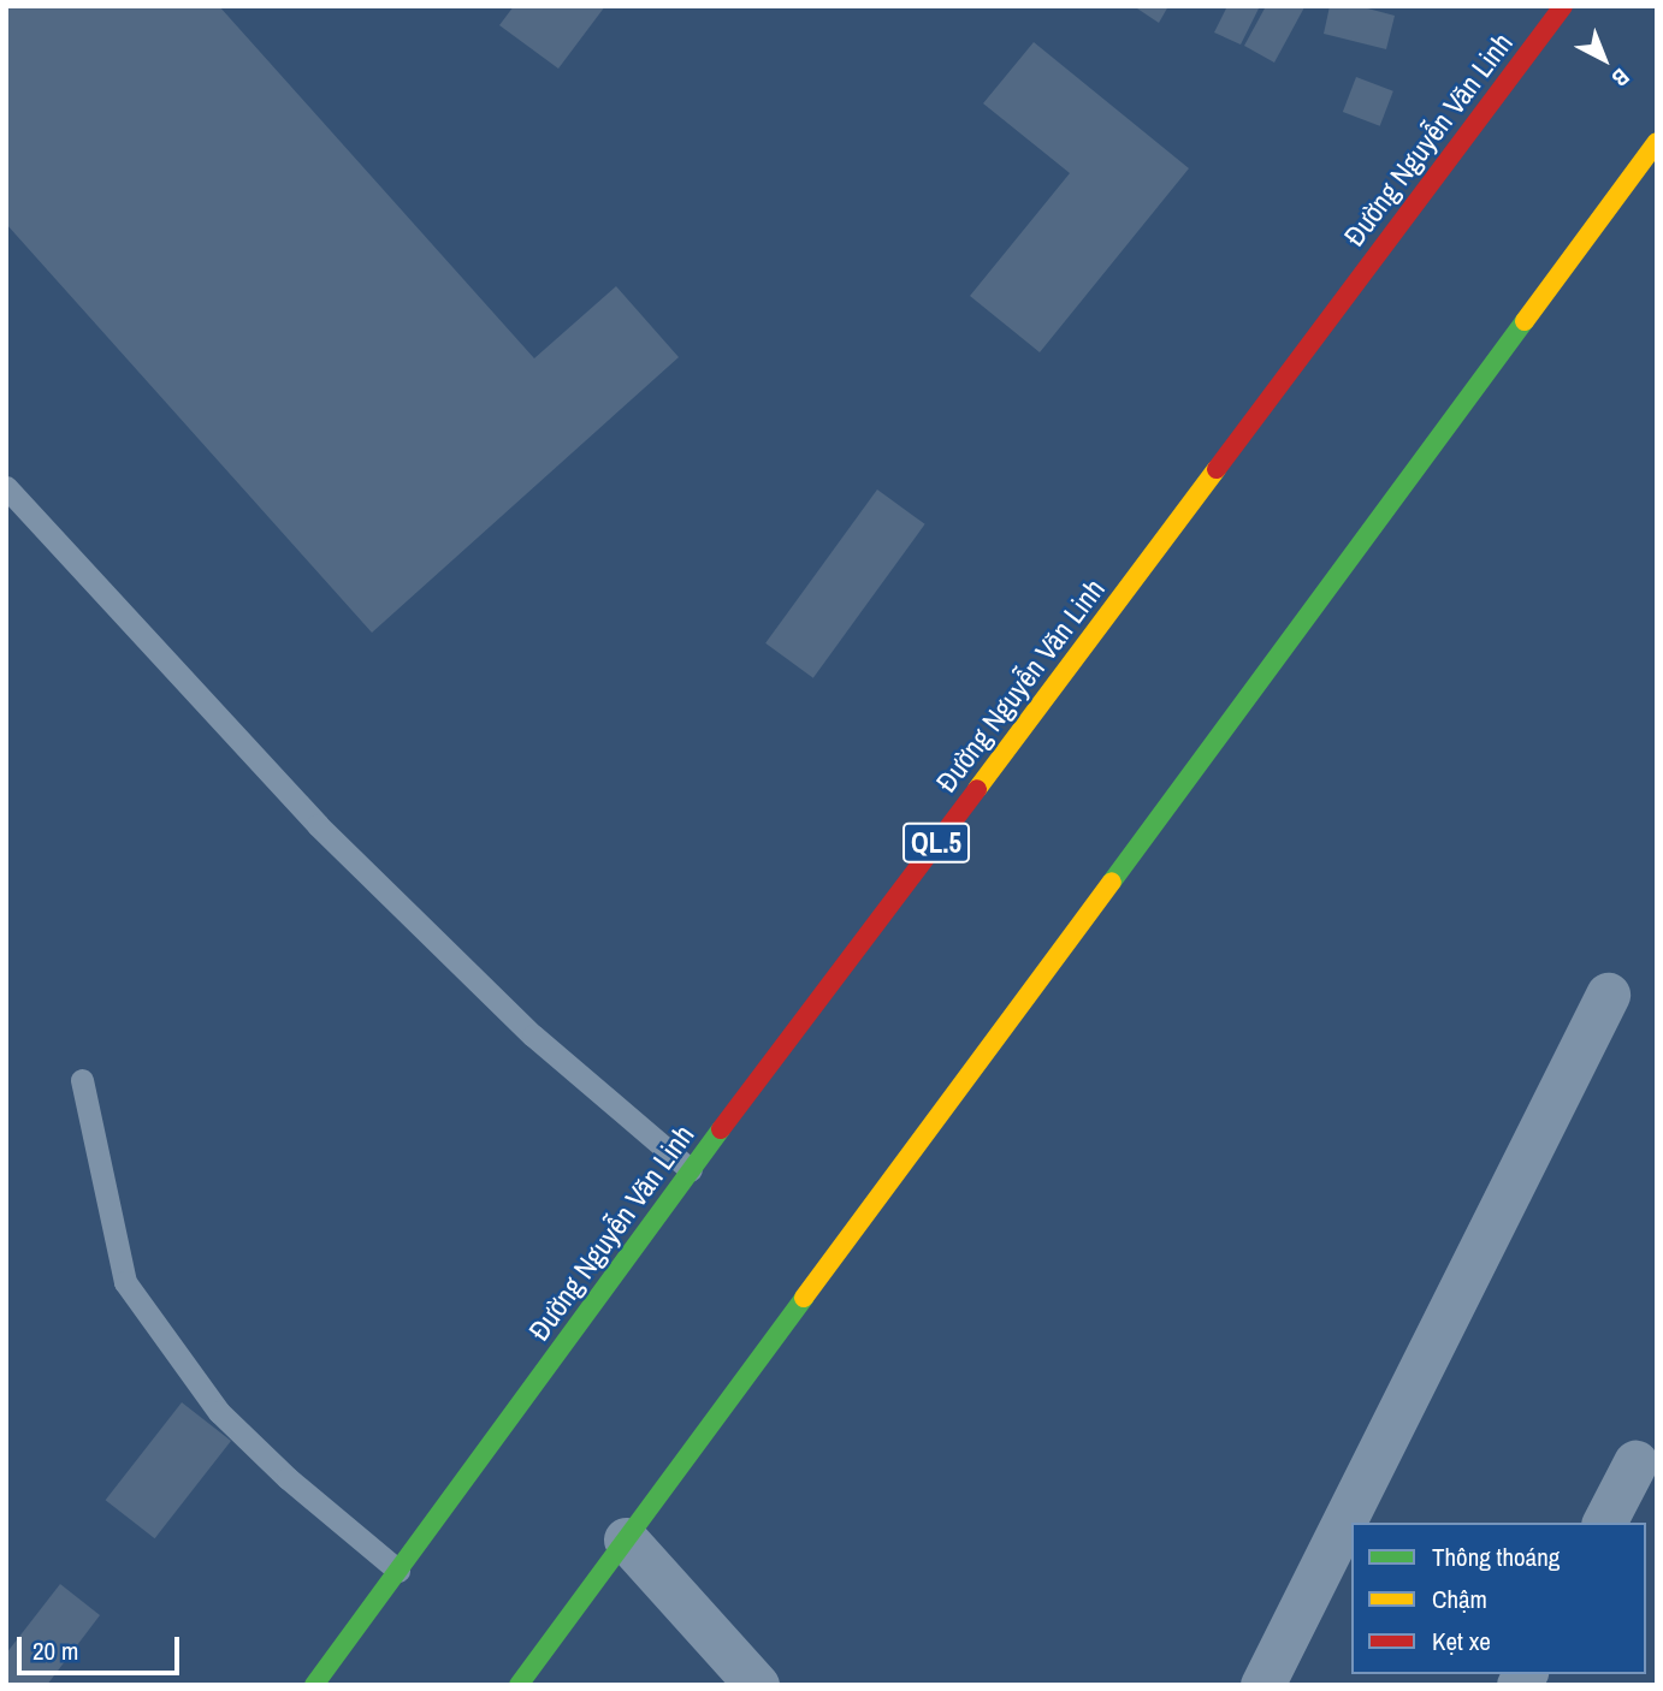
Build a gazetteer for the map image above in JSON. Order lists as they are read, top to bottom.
{
  "streets": {
    "highway": ["Đường Nguyễn Văn Linh", "QL.5"]
  },
  "legend": ["Thông thoáng", "Chậm", "Kẹt xe"],
  "scale_bar": "20 m",
  "north": "bottom right"
}
